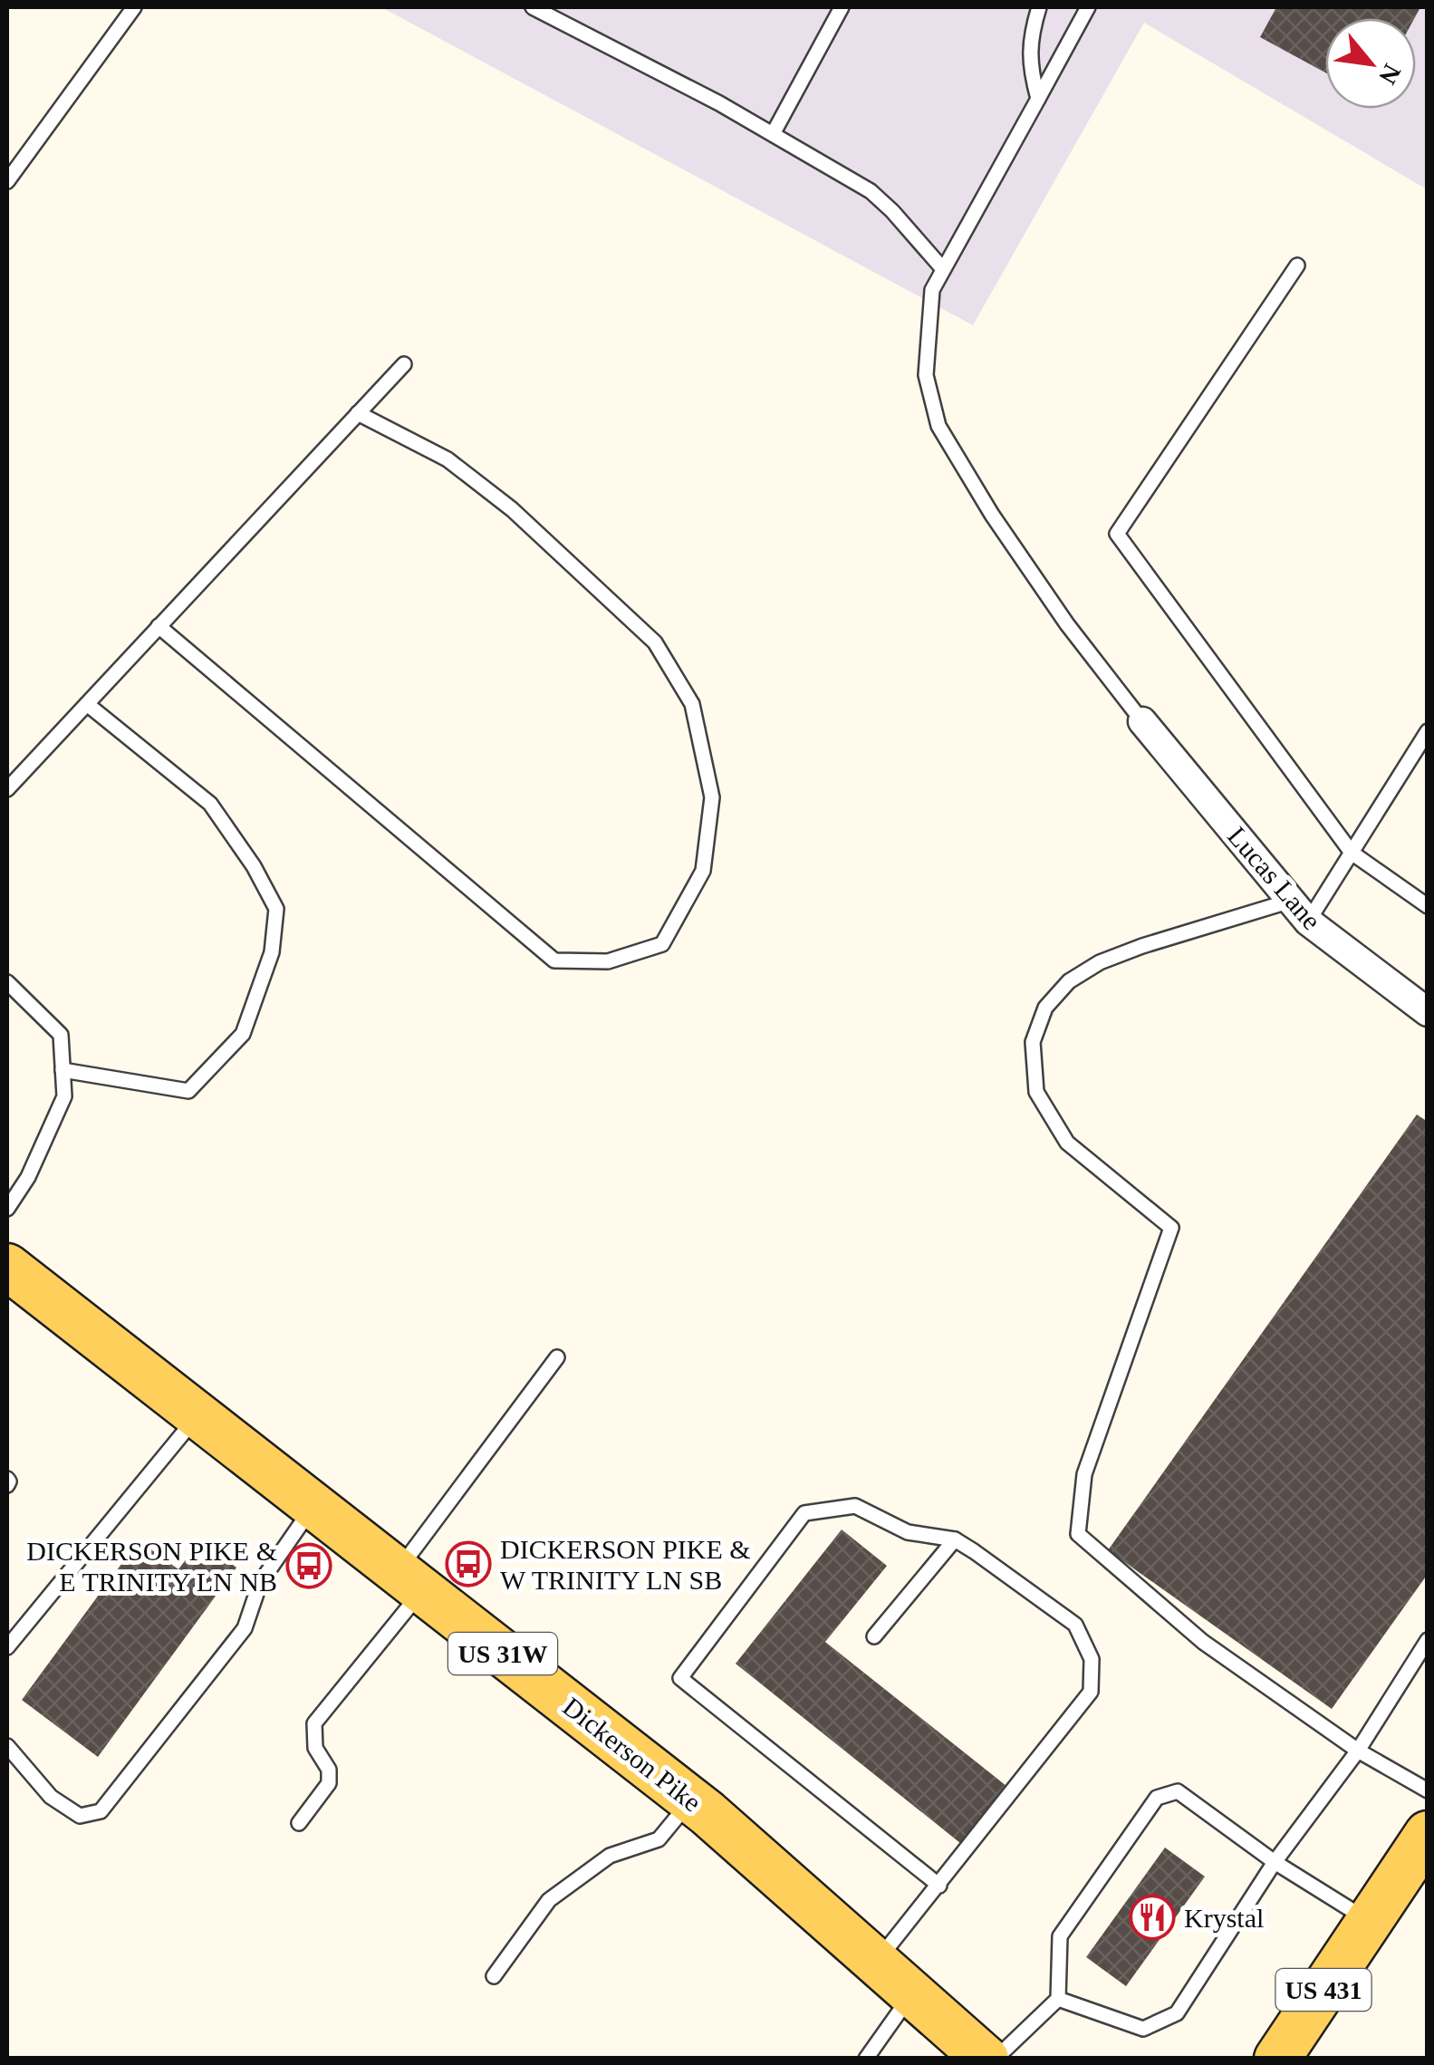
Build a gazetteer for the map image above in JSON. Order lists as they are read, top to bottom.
{
  "streets": {
    "main road": ["US 31W", "Dickerson Pike", "US 431"],
    "street": ["Lucas Lane"]
  },
  "places": {
    "bus stop": ["DICKERSON PIKE & W TRINITY LN SB", "DICKERSON PIKE & E TRINITY LN NB"],
    "restaurant": ["Krystal"]
  },
  "north": "bottom right"
}
